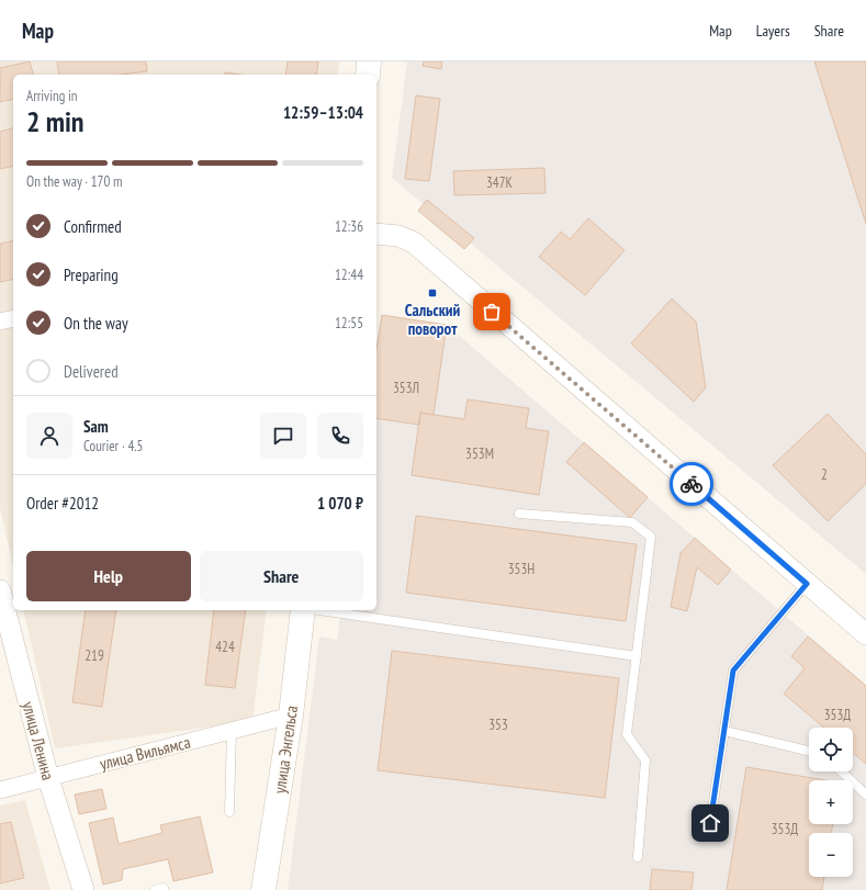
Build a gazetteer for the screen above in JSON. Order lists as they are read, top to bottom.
{
  "streets": {
    "main road": ["улица Энгельса"],
    "street": ["улица Ленина", "улица Вильямса"]
  },
  "crossings": [
    ["улица Ленина", "улица Вильямса"],
    ["улица Энгельса", "улица Вильямса"]
  ],
  "places": {
    "transit": ["Сальский поворот"]
  },
  "house_numbers": [
    "347К",
    "353Л",
    "353М",
    "2",
    "353Н",
    "424",
    "219",
    "353Д",
    "353",
    "353Д"
  ],
  "page": {
    "header": "Map",
    "nav": ["Map", "Layers", "Share"],
    "heading": ["2 min", "Arriving in", "12:59–13:04"],
    "panel": [
      "Sam",
      "Courier · 4.5",
      "Order #2012",
      "1 070 ₽"
    ],
    "bar": "On the way · 170 m",
    "list": [
      ["Confirmed", "12:36"],
      ["Preparing", "12:44"],
      ["On the way", "12:55"],
      "Delivered"
    ],
    "buttons": ["Help", "Share"],
    "map_buttons": ["+", "−"]
  }
}
